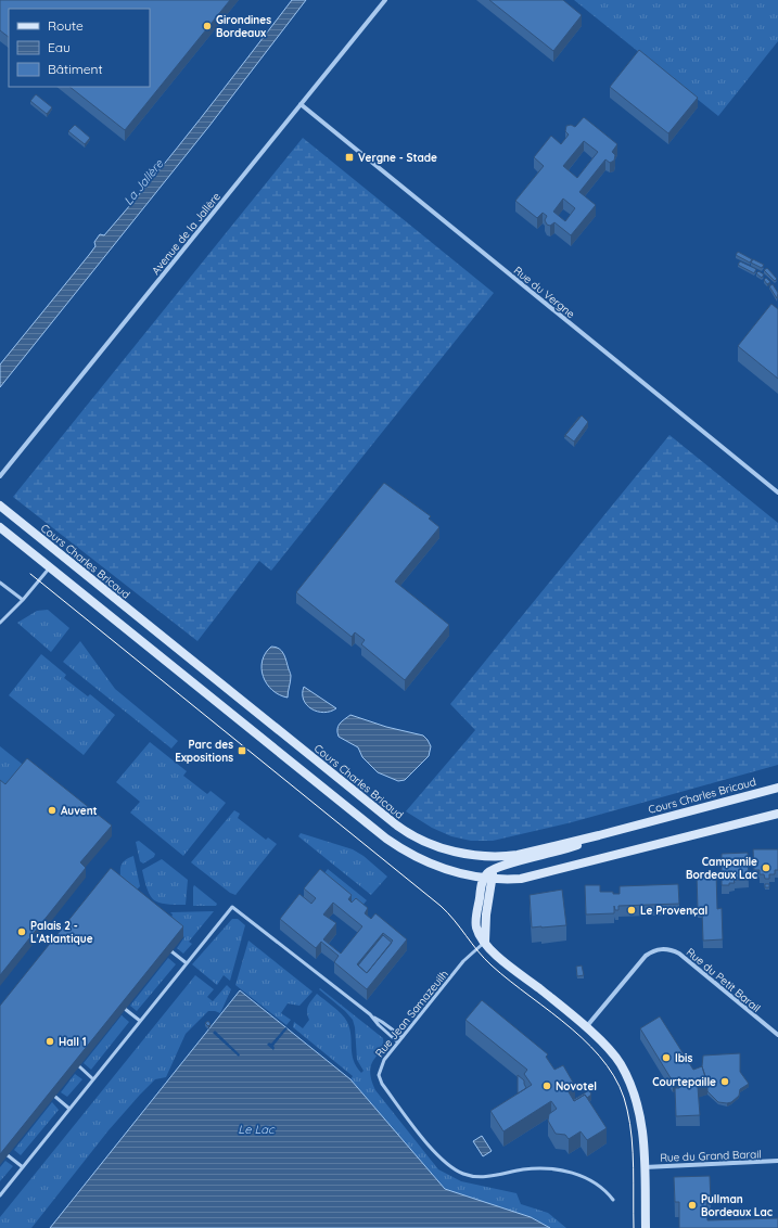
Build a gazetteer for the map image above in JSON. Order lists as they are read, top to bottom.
{
  "streets": {
    "main road": ["Cours Charles Bricaud"],
    "street": [
      "Avenue de la Jallère",
      "Rue du Vergne",
      "Rue du Petit Barail",
      "Rue du Grand Barail"
    ],
    "lane": ["Rue Jean Samazeuilh"]
  },
  "crossings": [
    ["Avenue de la Jallère", "Rue du Vergne"]
  ],
  "water": ["La Jallère", "Le Lac"],
  "places": {
    "other": [
      "Girondines Bordeaux",
      "Auvent",
      "Campanile Bordeaux Lac",
      "Le Provençal",
      "Palais 2 - L'Atlantique",
      "Hall 1",
      "Ibis",
      "Courtepaille",
      "Novotel",
      "Pullman Bordeaux Lac"
    ],
    "transit": ["Vergne - Stade", "Parc des Expositions"]
  },
  "legend": ["Route", "Eau", "Bâtiment"]
}
